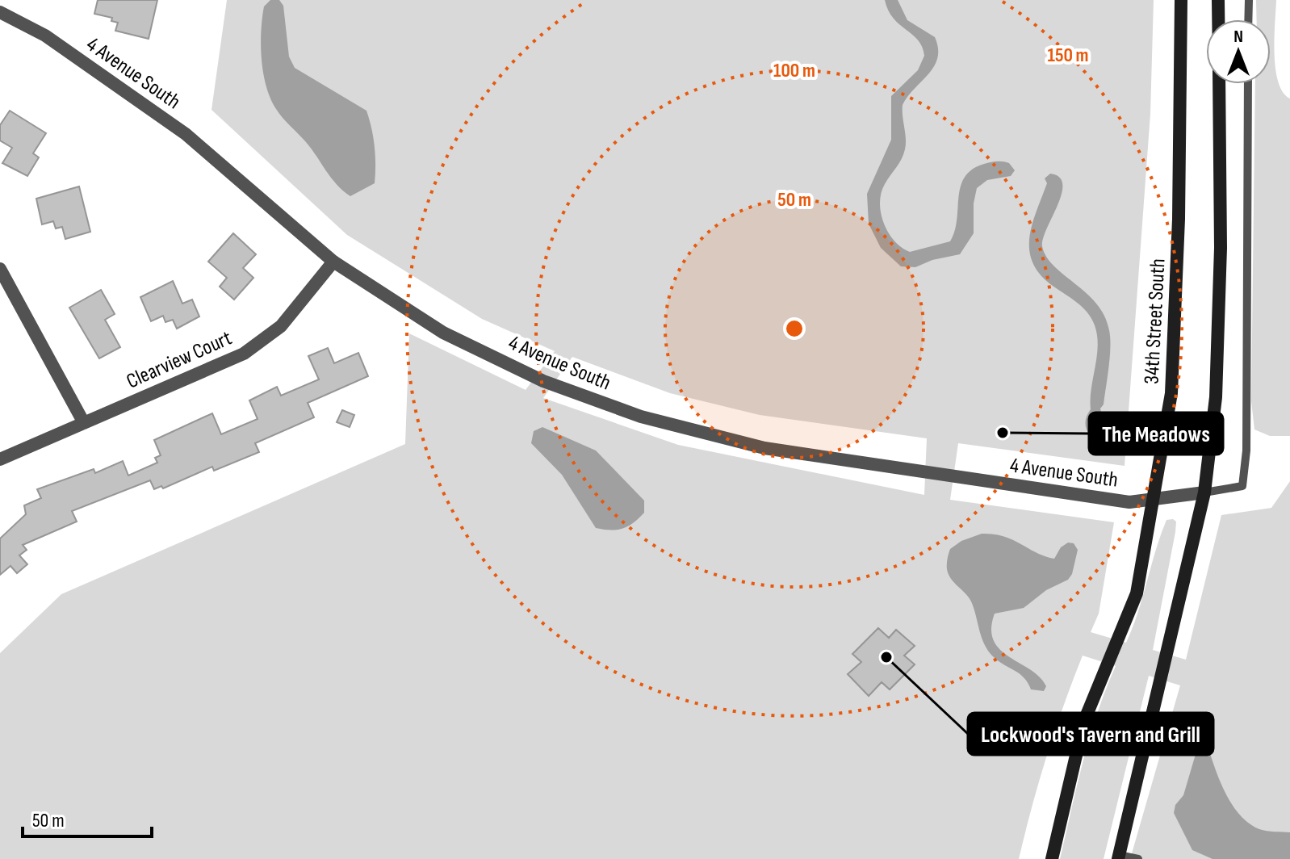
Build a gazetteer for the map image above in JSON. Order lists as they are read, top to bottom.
{
  "streets": {
    "main road": ["34th Street South"],
    "street": ["4 Avenue South", "Clearview Court"]
  },
  "crossings": [
    ["4 Avenue South", "34th Street South"],
    ["4 Avenue South", "Clearview Court"]
  ],
  "places": ["The Meadows", "Lockwood's Tavern and Grill"],
  "scale_bar": "50 m",
  "north": "top",
  "rings": ["150 m", "100 m", "50 m"]
}
